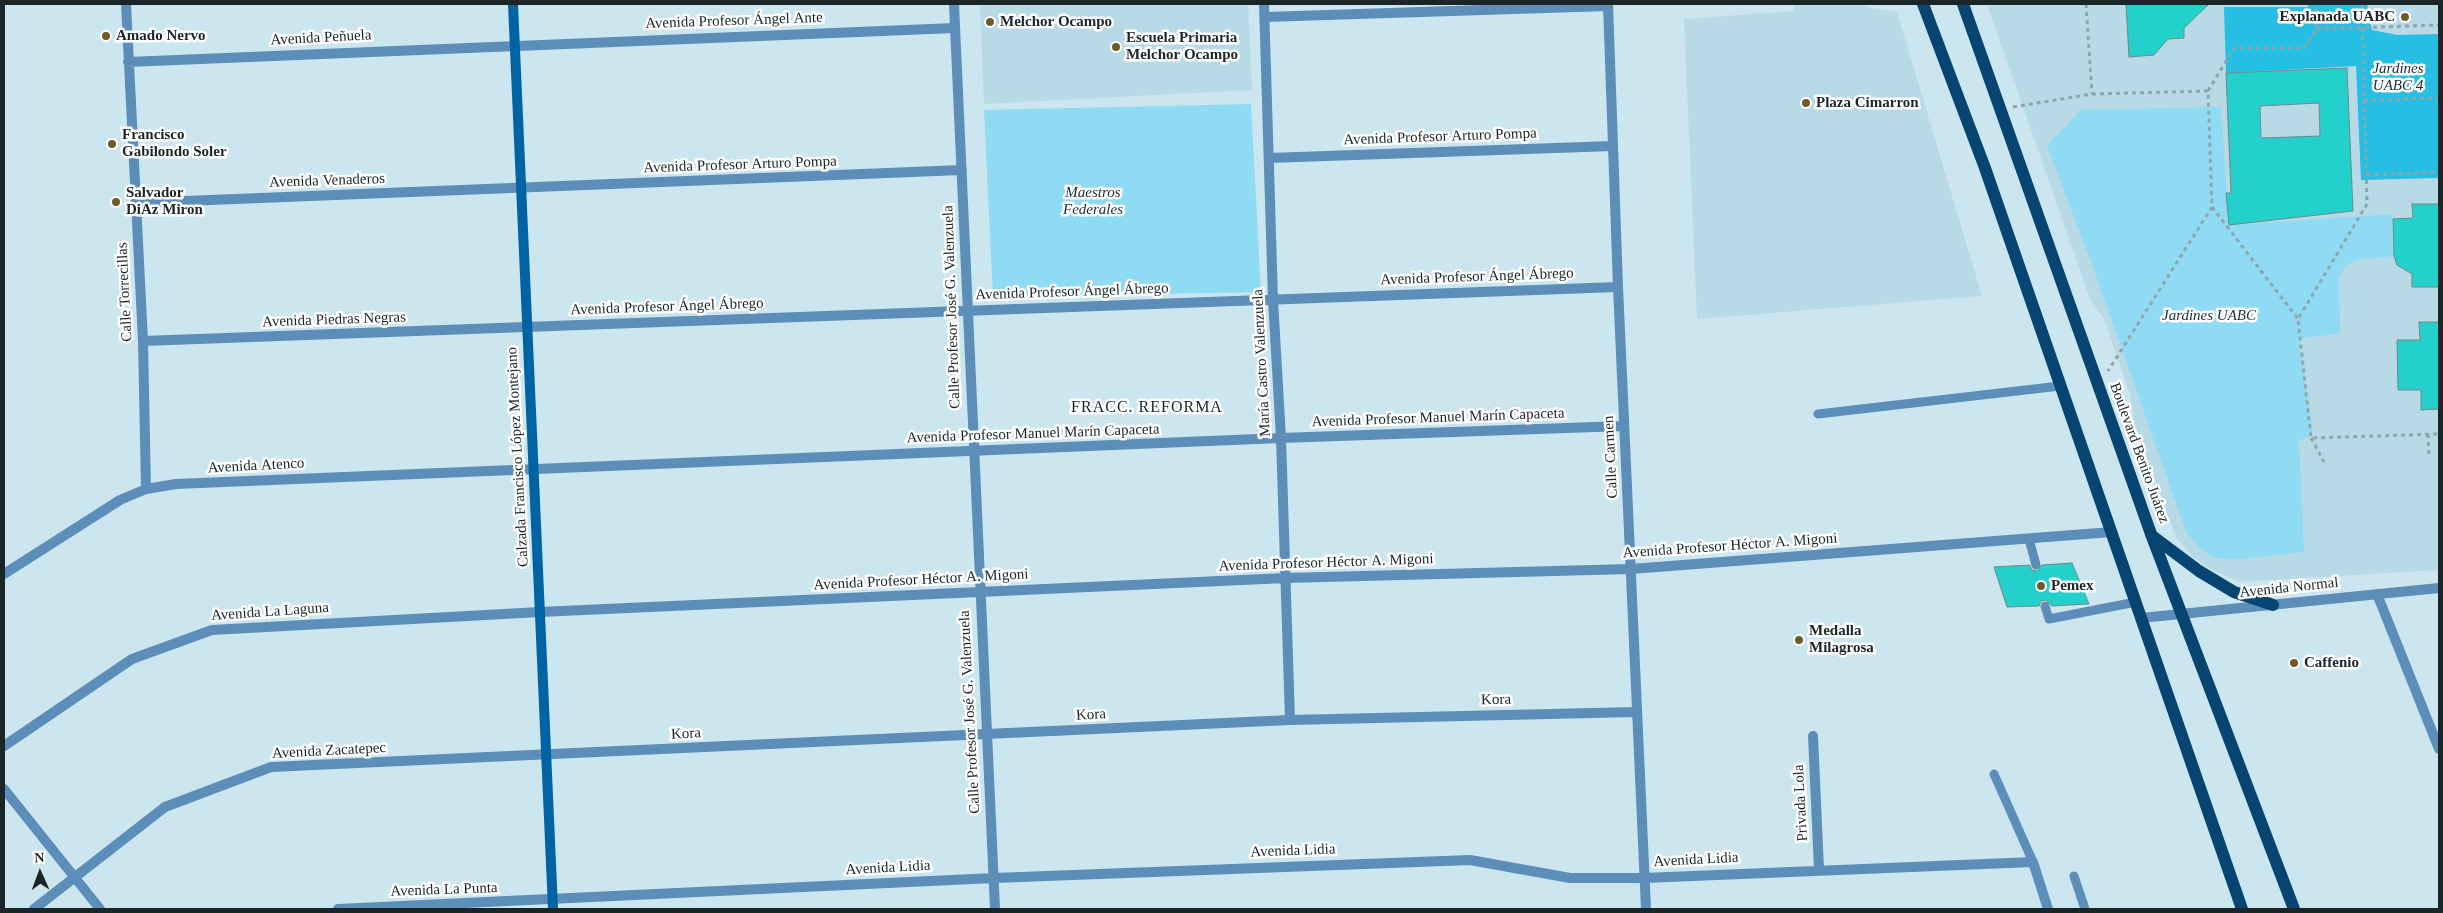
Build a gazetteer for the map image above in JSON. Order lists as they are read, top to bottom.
{
  "streets": {
    "main road": ["Boulevard Benito Juárez", "Calzada Francisco López Montejano"],
    "street": [
      "Avenida Profesor Ángel Ante",
      "Avenida Peñuela",
      "Avenida Profesor Arturo Pompa",
      "Avenida Venaderos",
      "Avenida Profesor Ángel Ábrego",
      "Calle Torrecillas",
      "Calle Profesor José G. Valenzuela",
      "Avenida Piedras Negras",
      "María Castro Valenzuela",
      "Avenida Profesor Manuel Marín Capaceta",
      "Calle Carmen",
      "Avenida Atenco",
      "Avenida Profesor Héctor A. Migoni",
      "Avenida Normal",
      "Avenida La Laguna",
      "Kora",
      "Avenida Zacatepec",
      "Privada Lola",
      "Avenida Lidia",
      "Avenida La Punta"
    ]
  },
  "crossings": [
    ["Avenida Profesor Ángel Ante", "Avenida Peñuela"],
    ["Avenida Profesor Ángel Ante", "Calle Profesor José G. Valenzuela"],
    ["Avenida Profesor Ángel Ante", "Calzada Francisco López Montejano"],
    ["Avenida Peñuela", "Calle Torrecillas"],
    ["Avenida Peñuela", "Calzada Francisco López Montejano"],
    ["Avenida Profesor Arturo Pompa", "Avenida Venaderos"],
    ["Avenida Profesor Arturo Pompa", "Calle Profesor José G. Valenzuela"],
    ["Avenida Profesor Arturo Pompa", "María Castro Valenzuela"],
    ["Avenida Profesor Arturo Pompa", "Calzada Francisco López Montejano"],
    ["Avenida Profesor Arturo Pompa", "Calle Carmen"],
    ["Avenida Venaderos", "Calle Torrecillas"],
    ["Avenida Venaderos", "Calzada Francisco López Montejano"],
    ["Avenida Profesor Ángel Ábrego", "Calle Profesor José G. Valenzuela"],
    ["Avenida Profesor Ángel Ábrego", "Avenida Piedras Negras"],
    ["Avenida Profesor Ángel Ábrego", "María Castro Valenzuela"],
    ["Avenida Profesor Ángel Ábrego", "Calzada Francisco López Montejano"],
    ["Avenida Profesor Ángel Ábrego", "Calle Carmen"],
    ["Calle Torrecillas", "Avenida Piedras Negras"],
    ["Calle Torrecillas", "Avenida Atenco"],
    ["Calle Profesor José G. Valenzuela", "Avenida Profesor Manuel Marín Capaceta"],
    ["Calle Profesor José G. Valenzuela", "Avenida Profesor Héctor A. Migoni"],
    ["Calle Profesor José G. Valenzuela", "Kora"],
    ["Calle Profesor José G. Valenzuela", "Avenida Lidia"],
    ["Avenida Piedras Negras", "Calzada Francisco López Montejano"],
    ["María Castro Valenzuela", "Avenida Profesor Manuel Marín Capaceta"],
    ["María Castro Valenzuela", "Avenida Profesor Héctor A. Migoni"],
    ["María Castro Valenzuela", "Kora"],
    ["Avenida Profesor Manuel Marín Capaceta", "Calzada Francisco López Montejano"],
    ["Avenida Profesor Manuel Marín Capaceta", "Calle Carmen"],
    ["Avenida Profesor Manuel Marín Capaceta", "Avenida Atenco"],
    ["Boulevard Benito Juárez", "Avenida Normal"],
    ["Calzada Francisco López Montejano", "Avenida Atenco"],
    ["Calzada Francisco López Montejano", "Avenida Profesor Héctor A. Migoni"],
    ["Calzada Francisco López Montejano", "Avenida La Laguna"],
    ["Calzada Francisco López Montejano", "Kora"],
    ["Calzada Francisco López Montejano", "Avenida Zacatepec"],
    ["Calzada Francisco López Montejano", "Avenida Lidia"],
    ["Calzada Francisco López Montejano", "Avenida La Punta"],
    ["Calle Carmen", "Avenida Profesor Héctor A. Migoni"],
    ["Calle Carmen", "Kora"],
    ["Calle Carmen", "Avenida Lidia"],
    ["Avenida Profesor Héctor A. Migoni", "Avenida La Laguna"],
    ["Kora", "Avenida Zacatepec"],
    ["Privada Lola", "Avenida Lidia"],
    ["Avenida Lidia", "Avenida La Punta"]
  ],
  "districts": ["FRACC. REFORMA"],
  "parks": ["Jardines UABC 4", "Maestros Federales", "Jardines UABC"],
  "places": [
    "Explanada UABC",
    "Melchor Ocampo",
    "Amado Nervo",
    "Escuela Primaria Melchor Ocampo",
    "Plaza Cimarron",
    "Francisco Gabilondo Soler",
    "Salvador DiAz Miron",
    "Pemex",
    "Medalla Milagrosa",
    "Caffenio"
  ],
  "north": "top"
}
